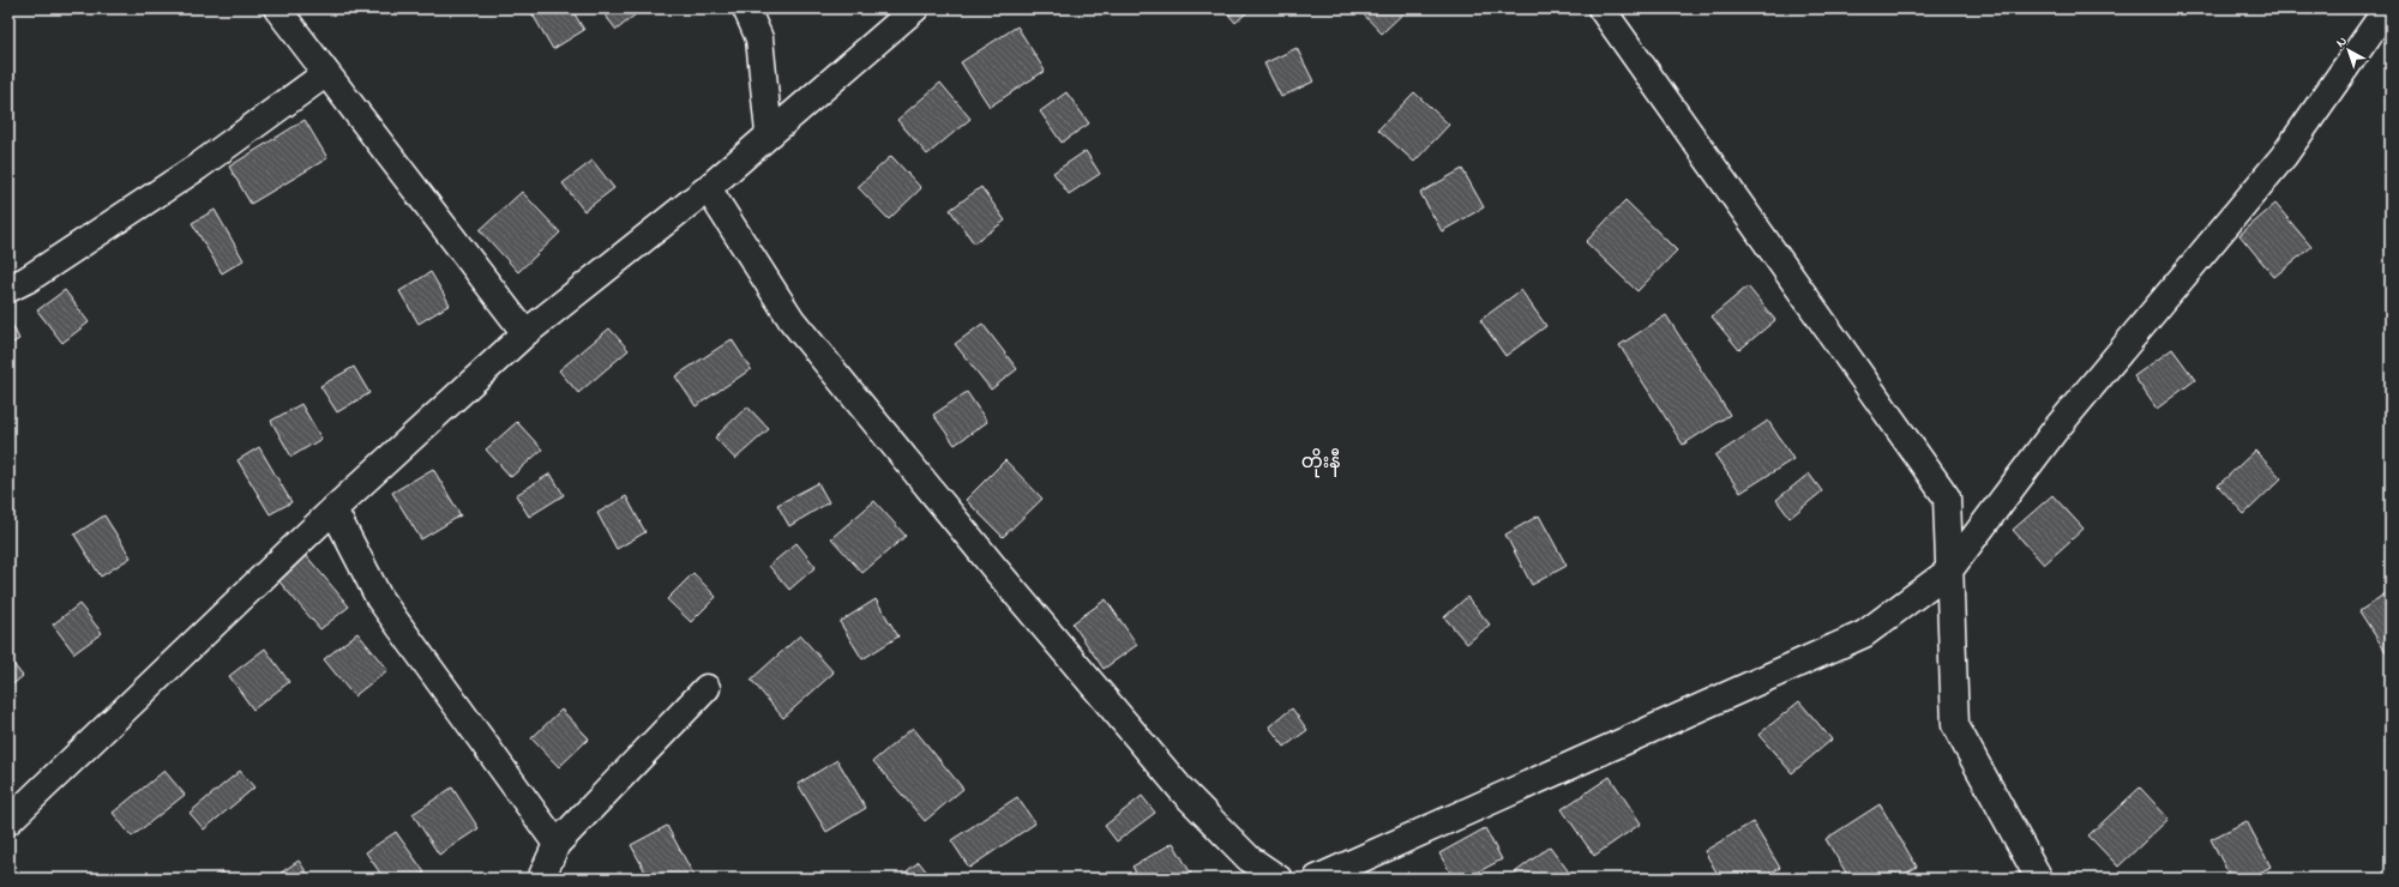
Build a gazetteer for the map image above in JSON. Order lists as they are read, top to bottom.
{
  "districts": ["တိုးနီ"],
  "north": "top left"
}
